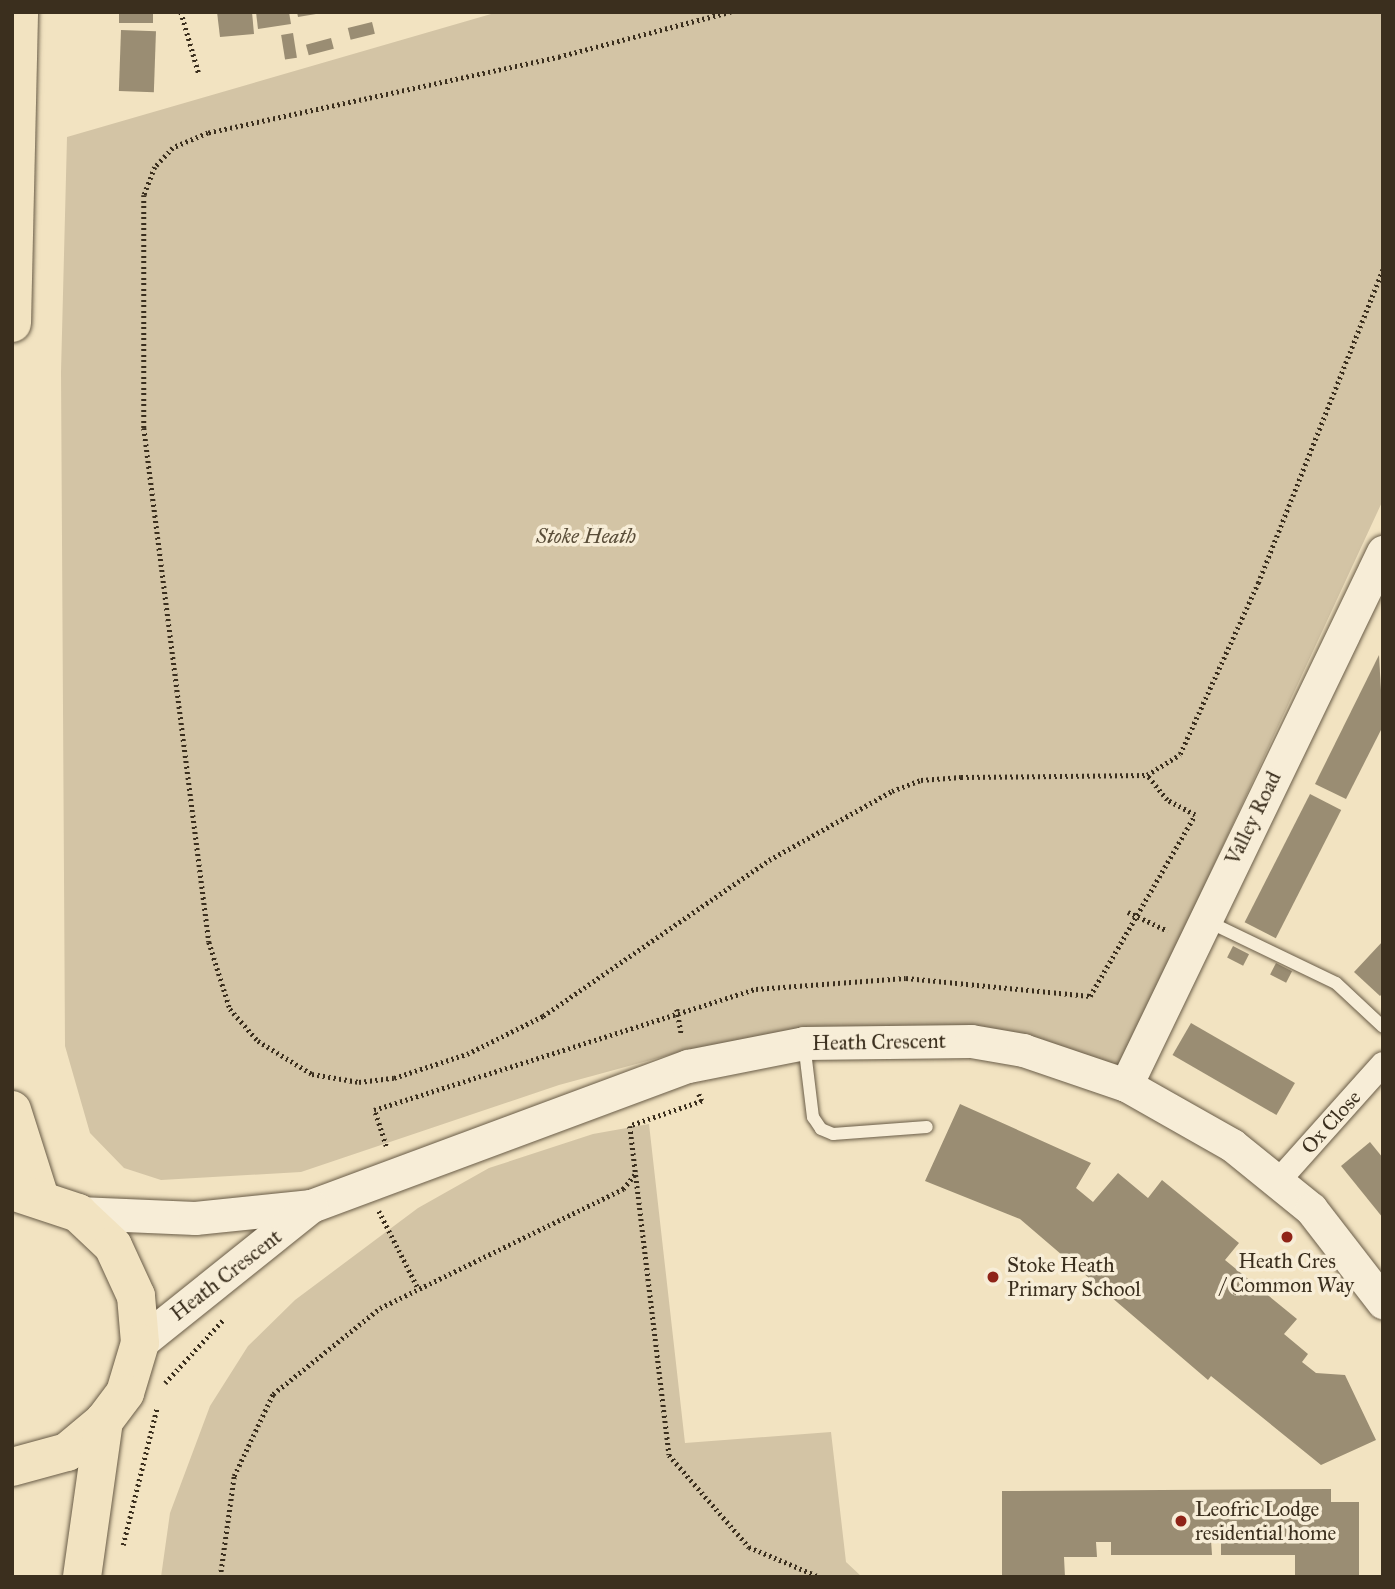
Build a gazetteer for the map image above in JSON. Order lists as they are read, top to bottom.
{
  "streets": {
    "street": ["Valley Road", "Heath Crescent", "Ox Close"]
  },
  "crossings": [
    ["Valley Road", "Heath Crescent"],
    ["Heath Crescent", "Ox Close"]
  ],
  "parks": ["Stoke Heath"],
  "places": ["Heath Cres / Common Way", "Stoke Heath Primary School", "Leofric Lodge residential home"]
}
